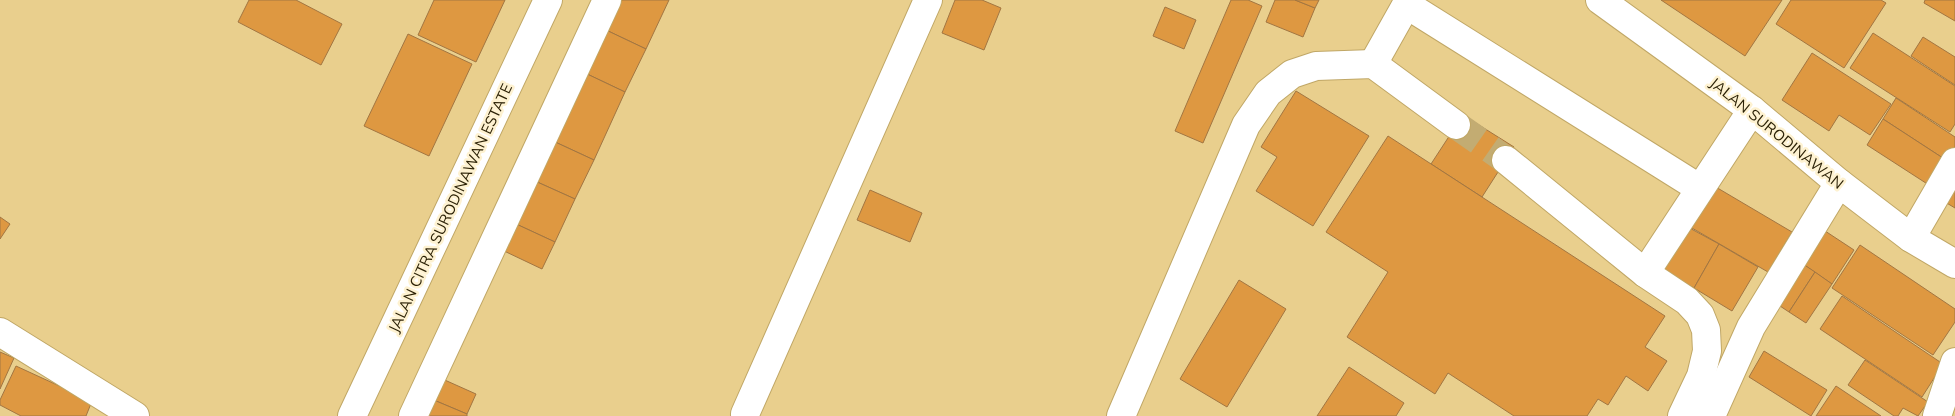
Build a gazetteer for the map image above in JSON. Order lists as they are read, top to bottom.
{
  "streets": {
    "street": ["JALAN SURODINAWAN", "JALAN CITRA SURODINAWAN ESTATE"]
  }
}
